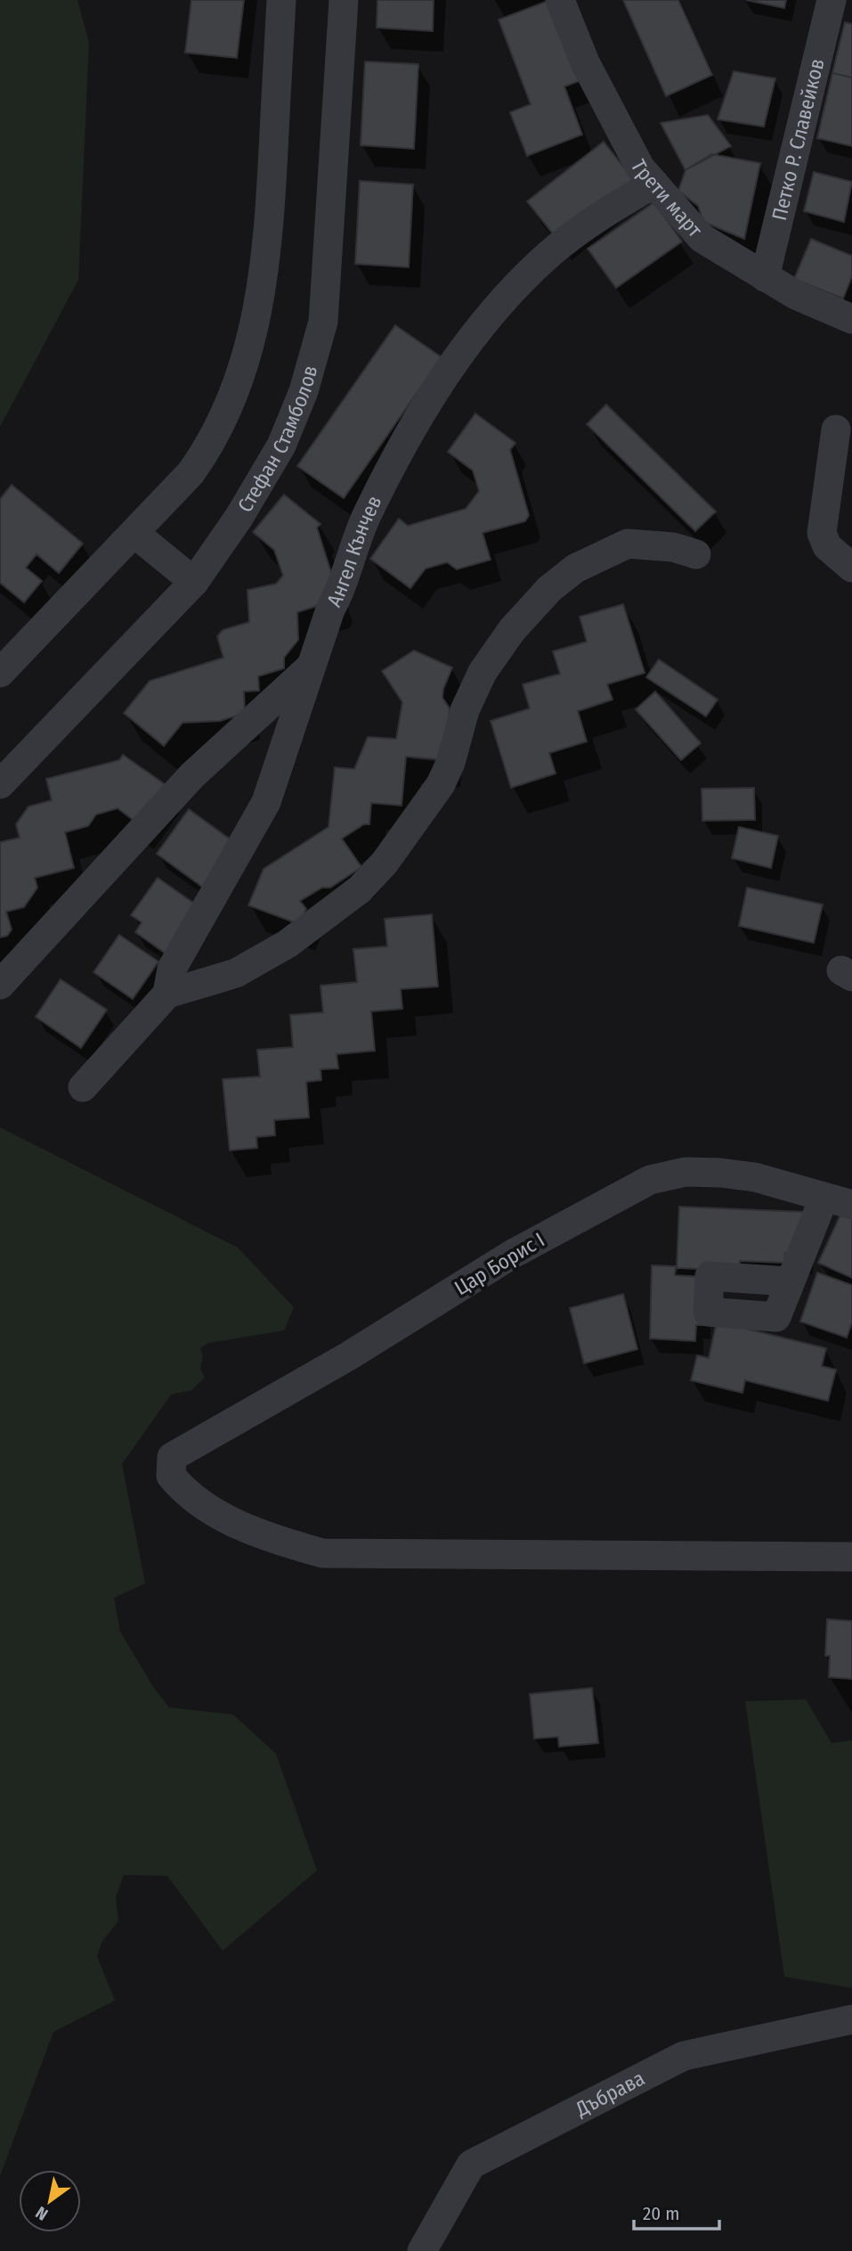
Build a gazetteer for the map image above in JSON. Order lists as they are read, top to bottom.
{
  "streets": {
    "street": [
      "Петко Р. Славейков",
      "Трети март",
      "Стефан Стамболов",
      "Ангел Кънчев",
      "Цар Борис I",
      "Дъбрава"
    ]
  },
  "crossings": [
    ["Петко Р. Славейков", "Трети март"],
    ["Трети март", "Ангел Кънчев"]
  ],
  "scale_bar": "20 m",
  "north": "bottom left"
}
